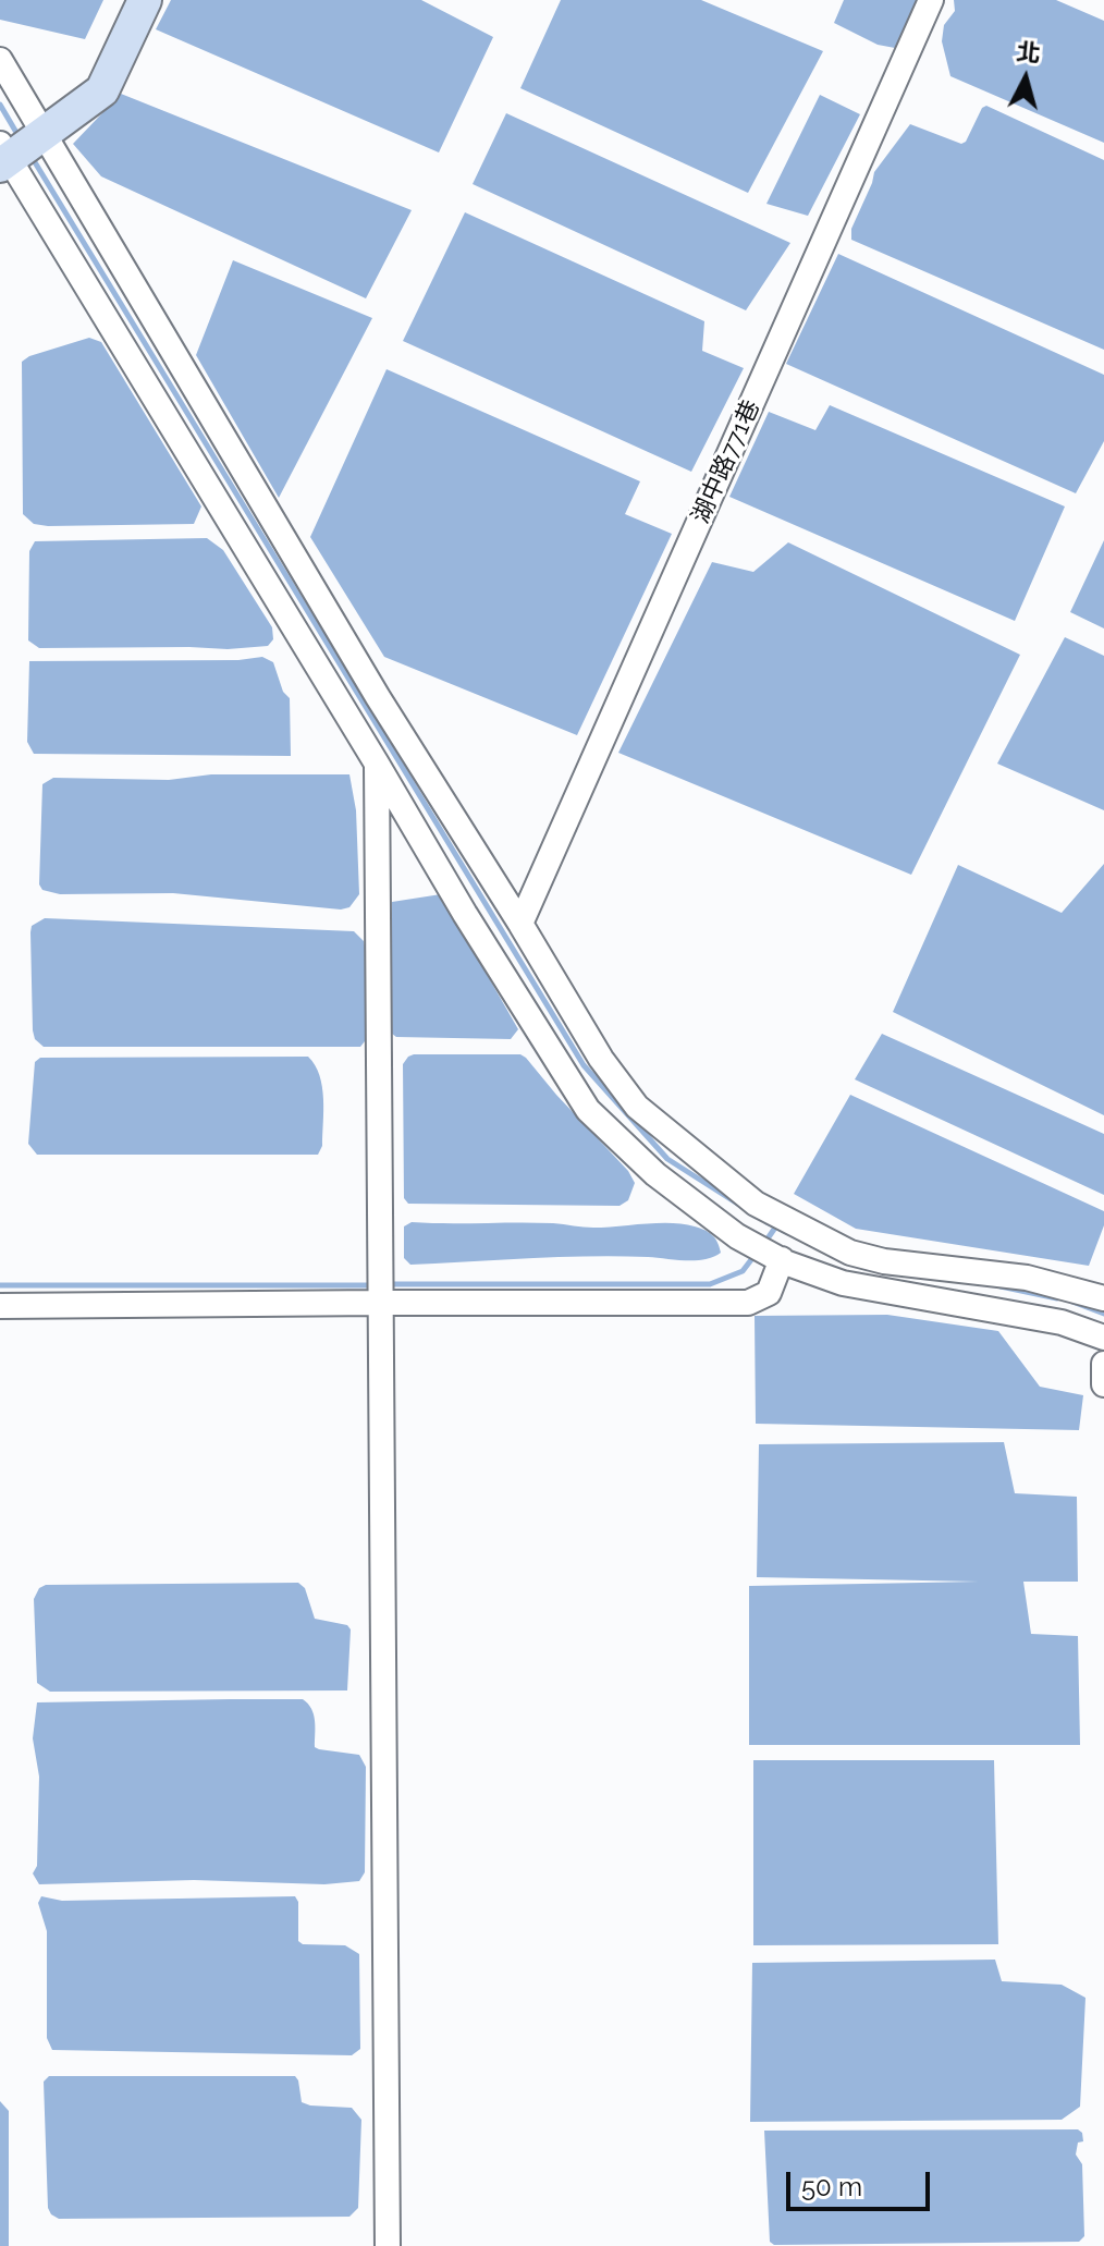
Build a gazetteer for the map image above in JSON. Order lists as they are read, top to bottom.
{
  "streets": {
    "street": ["湖中路771巷"]
  },
  "scale_bar": "50 m",
  "north": "top"
}
